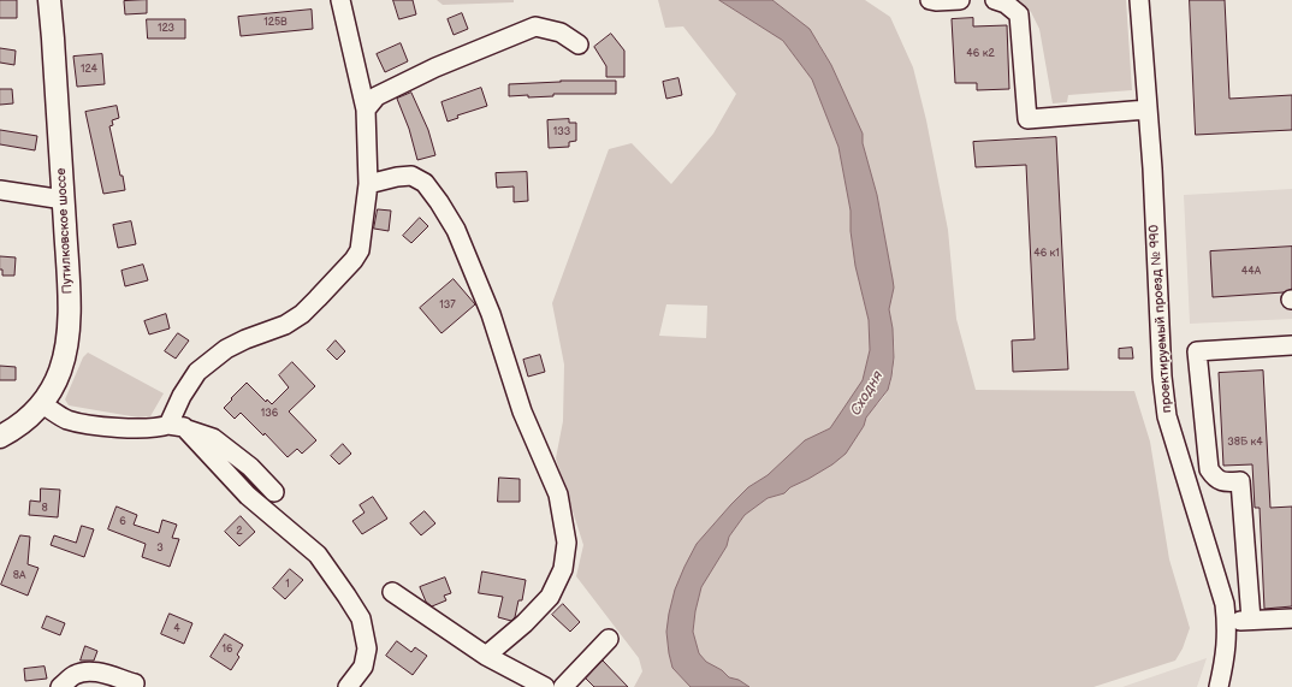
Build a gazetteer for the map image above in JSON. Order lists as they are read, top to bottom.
{
  "streets": {
    "main road": ["Путилковское шоссе"],
    "street": ["проектируемый проезд № 990"]
  },
  "water": ["Сходня"],
  "house_numbers": [
    "125В",
    "123",
    "46 к2",
    "124",
    "133",
    "46 к1",
    "44А",
    "137",
    "136",
    "38Б к4",
    "8",
    "6",
    "2",
    "3",
    "8А",
    "1",
    "4",
    "16"
  ]
}
